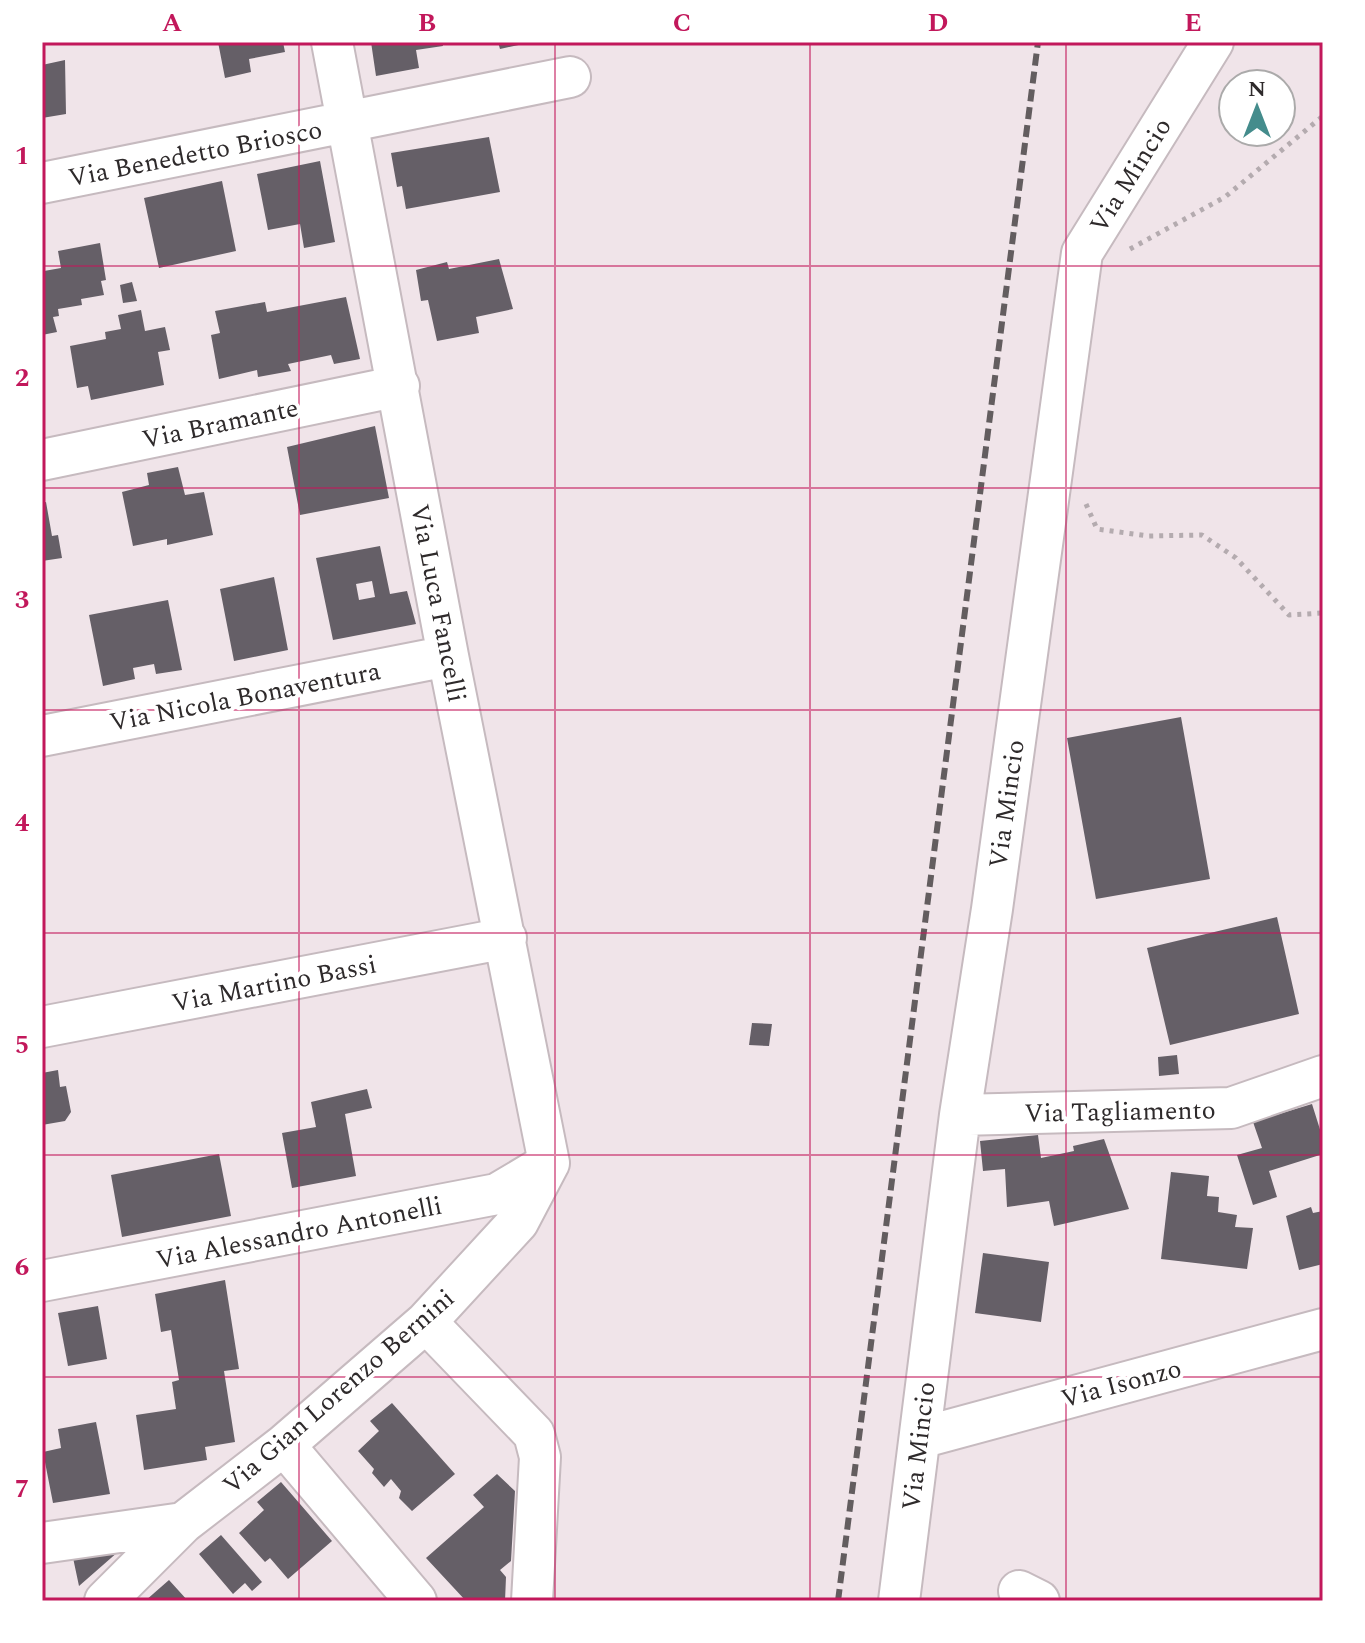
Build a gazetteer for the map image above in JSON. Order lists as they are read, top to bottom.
{
  "streets": {
    "street": [
      "Via Benedetto Briosco",
      "Via Mincio",
      "Via Bramante",
      "Via Luca Fancelli",
      "Via Nicola Bonaventura",
      "Via Martino Bassi",
      "Via Tagliamento",
      "Via Alessandro Antonelli",
      "Via Isonzo",
      "Via Gian Lorenzo Bernini"
    ]
  },
  "crossings": [
    ["Via Benedetto Briosco", "Via Luca Fancelli"],
    ["Via Mincio", "Via Tagliamento"],
    ["Via Mincio", "Via Isonzo"],
    ["Via Bramante", "Via Luca Fancelli"],
    ["Via Luca Fancelli", "Via Nicola Bonaventura"],
    ["Via Luca Fancelli", "Via Martino Bassi"],
    ["Via Luca Fancelli", "Via Alessandro Antonelli"],
    ["Via Luca Fancelli", "Via Gian Lorenzo Bernini"],
    ["Via Alessandro Antonelli", "Via Gian Lorenzo Bernini"]
  ],
  "north": "top",
  "grid": {
    "columns": [
      "A",
      "B",
      "C",
      "D",
      "E"
    ],
    "rows": [
      "1",
      "2",
      "3",
      "4",
      "5",
      "6",
      "7"
    ]
  }
}
